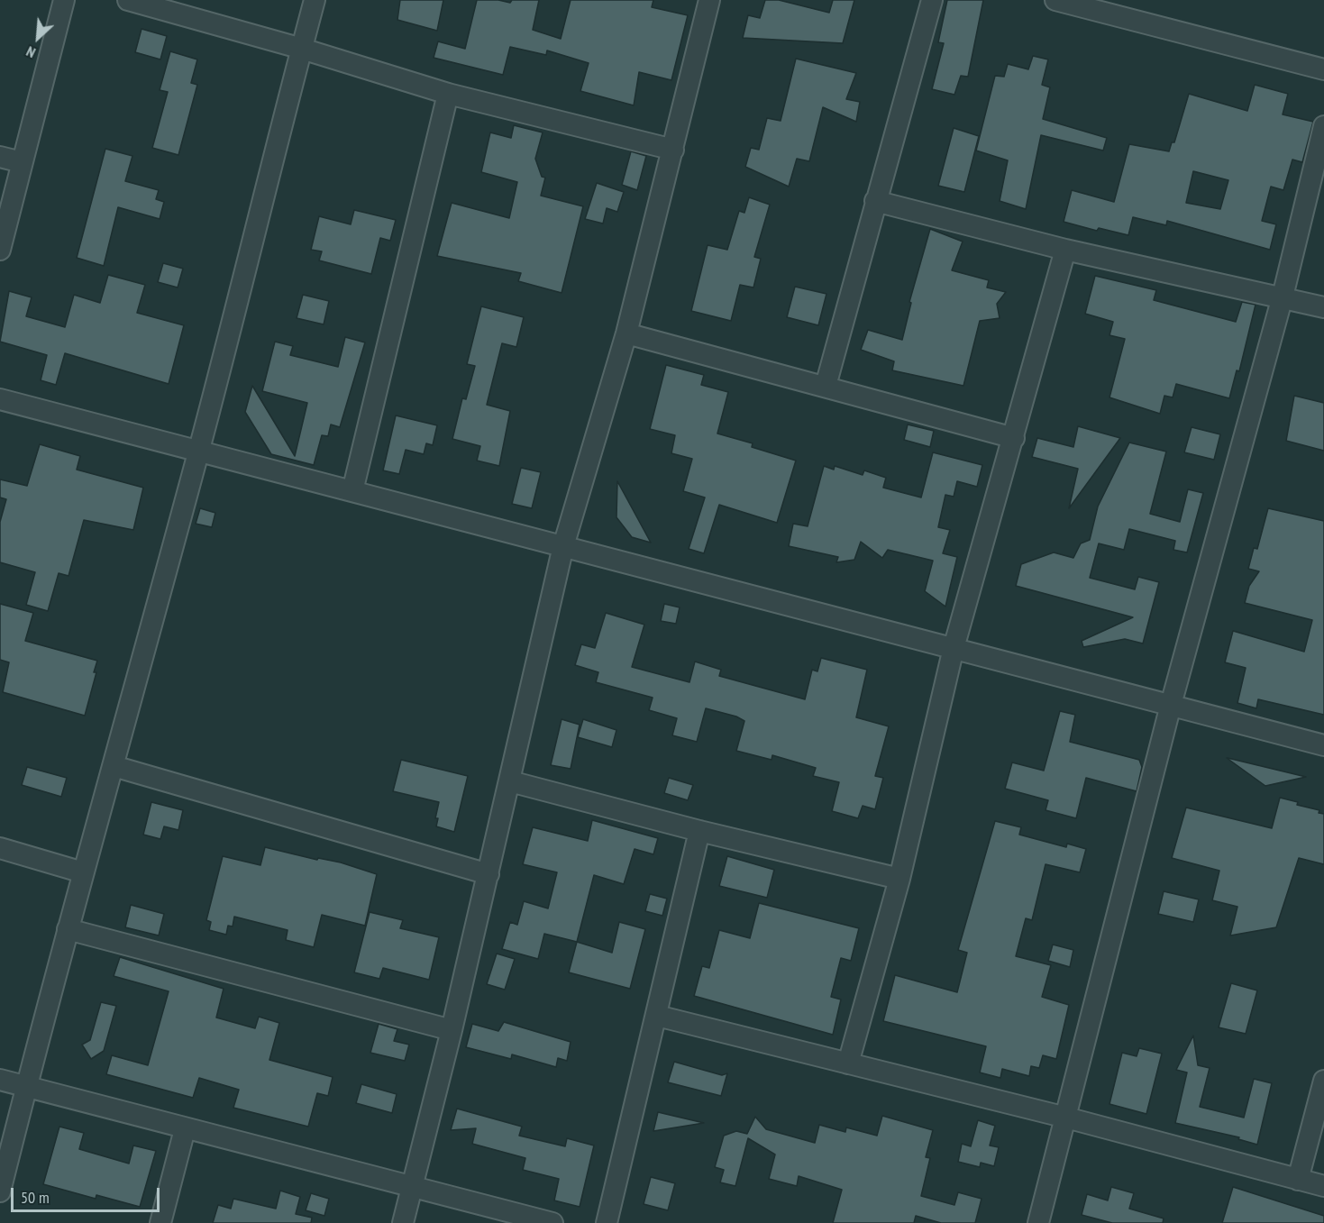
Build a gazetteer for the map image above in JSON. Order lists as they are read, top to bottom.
{
  "scale_bar": "50 m",
  "north": "bottom left"
}
